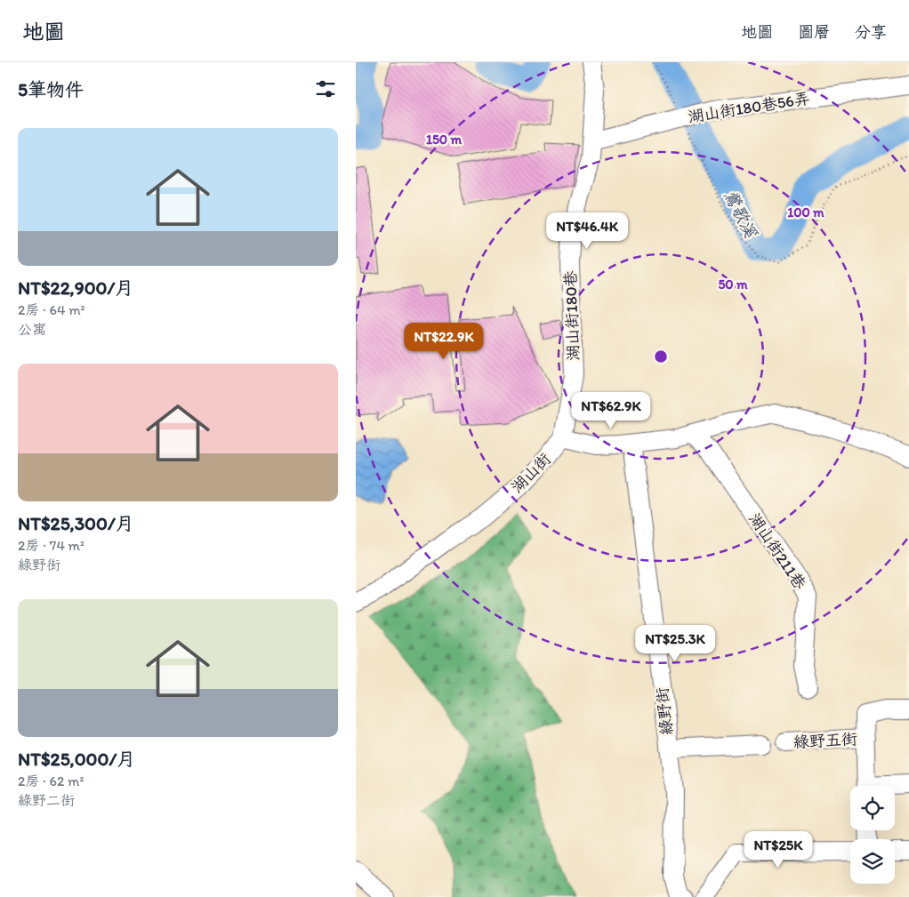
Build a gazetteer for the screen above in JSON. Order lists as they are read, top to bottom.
{
  "streets": {
    "street": [
      "湖山街180巷56弄",
      "湖山街180巷",
      "湖山街",
      "湖山街211巷",
      "綠野街",
      "綠野五街"
    ]
  },
  "crossings": [
    ["湖山街180巷56弄", "湖山街180巷"],
    ["湖山街180巷", "湖山街"]
  ],
  "water": ["鶯歌溪"],
  "page": {
    "header": "地圖",
    "nav": ["地圖", "圖層", "分享"],
    "heading": "5筆物件",
    "list": [
      {
        "name": "NT$22,900/月",
        "note": "2房 · 64 m² · 公寓"
      },
      {
        "name": "NT$25,300/月",
        "note": "2房 · 74 m² · 綠野街"
      },
      {
        "name": "NT$25,000/月",
        "note": "2房 · 62 m² · 綠野二街"
      }
    ],
    "price": [
      "NT$46.4K",
      "NT$22.9K",
      "NT$62.9K",
      "NT$25.3K",
      "NT$25K"
    ]
  },
  "rings": ["150 m", "100 m", "50 m"]
}
